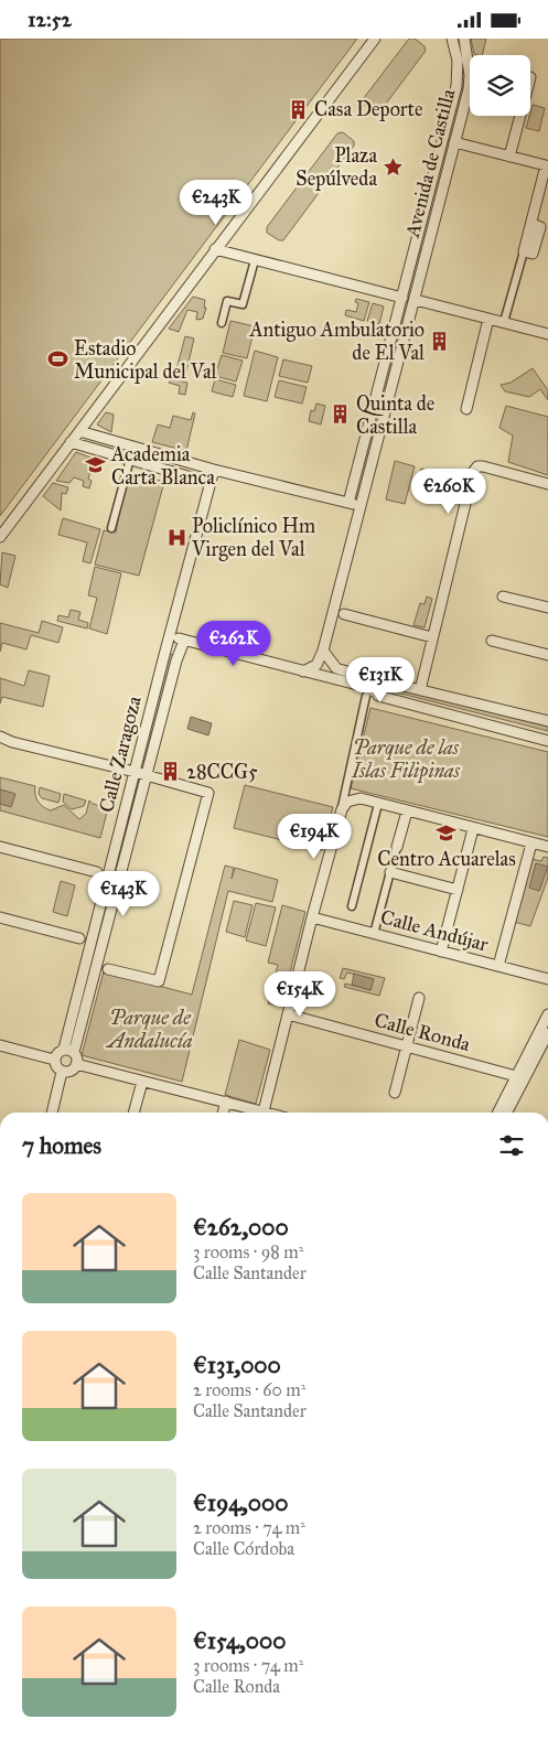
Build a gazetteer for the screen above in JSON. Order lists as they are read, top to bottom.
{
  "streets": {
    "street": [
      "Avenida de Castilla",
      "Calle Zaragoza",
      "Calle Andújar",
      "Calle Ronda"
    ]
  },
  "parks": ["Parque de las Islas Filipinas", "Parque de Andalucía"],
  "places": {
    "building": [
      "Casa Deporte",
      "Antiguo Ambulatorio de El Val",
      "Quinta de Castilla",
      "28CCG5"
    ],
    "place": ["Plaza Sepúlveda"],
    "sports": ["Estadio Municipal del Val"],
    "school or university": ["Academia Carta Blanca", "Centro Acuarelas"],
    "hospital": ["Policlínico Hm Virgen del Val"]
  },
  "page": {
    "status": "12:52",
    "price": [
      "€243K",
      "€260K",
      "€262K",
      "€131K",
      "€194K",
      "€143K",
      "€154K"
    ],
    "heading": "7 homes",
    "list": [
      {
        "name": "€262,000",
        "note": "3 rooms · 98 m² · Calle Santander"
      },
      {
        "name": "€131,000",
        "note": "2 rooms · 60 m² · Calle Santander"
      },
      {
        "name": "€194,000",
        "note": "2 rooms · 74 m² · Calle Córdoba"
      },
      {
        "name": "€154,000",
        "note": "3 rooms · 74 m² · Calle Ronda"
      }
    ]
  }
}
